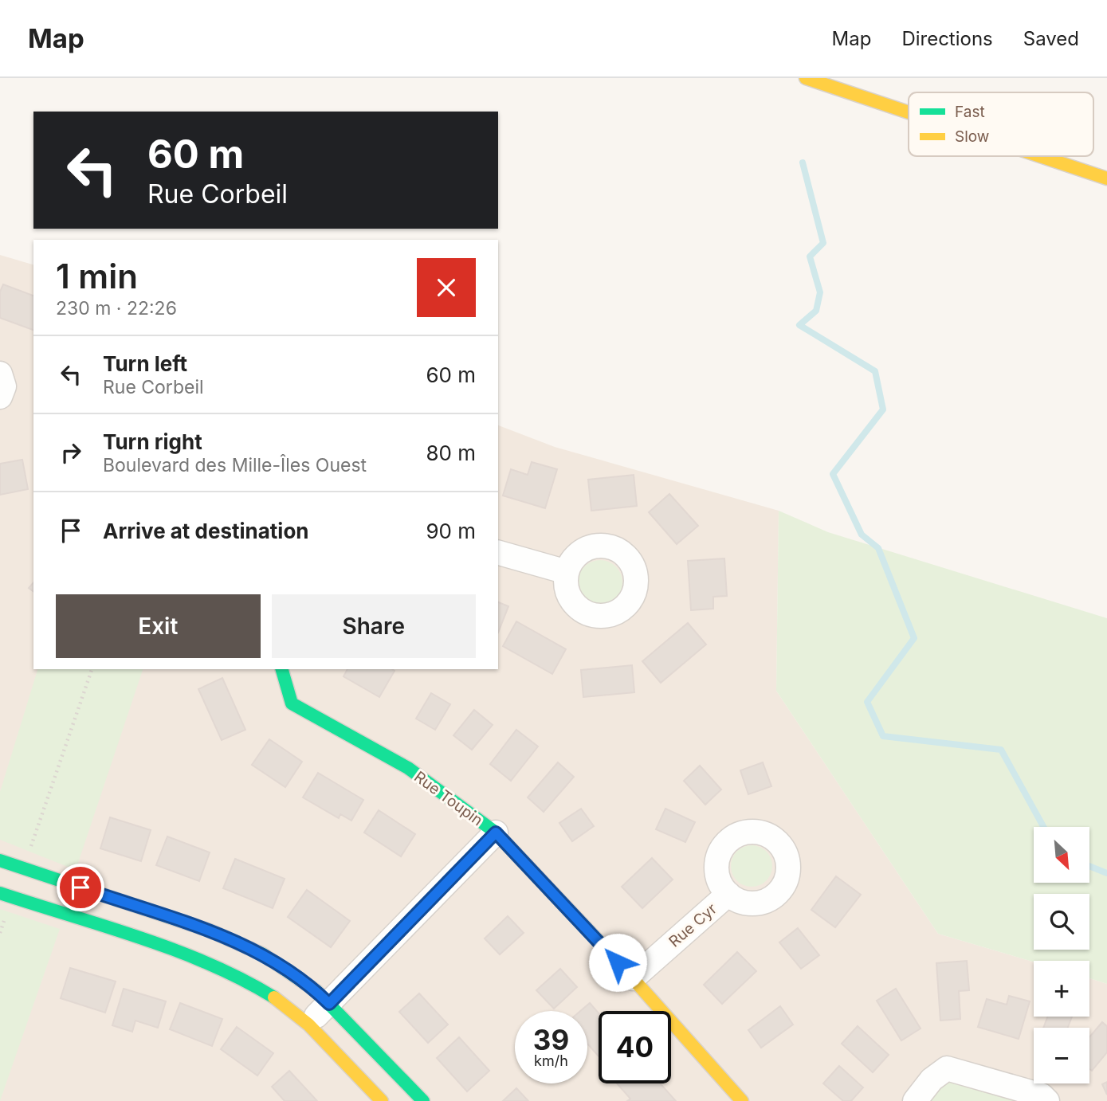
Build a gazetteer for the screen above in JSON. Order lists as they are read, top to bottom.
{
  "streets": {
    "main road": ["Rue Toupin"],
    "street": ["Rue Cyr"]
  },
  "crossings": [
    ["Rue Toupin", "Rue Cyr"]
  ],
  "legend": ["Fast", "Slow"],
  "north": "bottom right",
  "page": {
    "header": "Map",
    "nav": ["Map", "Directions", "Saved"],
    "turn": ["60 m", "Rue Corbeil"],
    "heading": ["1 min", "230 m · 22:26"],
    "list": [
      {
        "name": "Turn left",
        "note": "Rue Corbeil",
        "value": "60 m"
      },
      {
        "name": "Turn right",
        "note": "Boulevard des Mille-Îles Ouest",
        "value": "80 m"
      },
      {
        "name": "Arrive at destination",
        "value": "90 m"
      }
    ],
    "buttons": ["Exit", "Share"],
    "map_buttons": ["+", "−"],
    "speed": "39 km/h",
    "limit": "40"
  }
}
